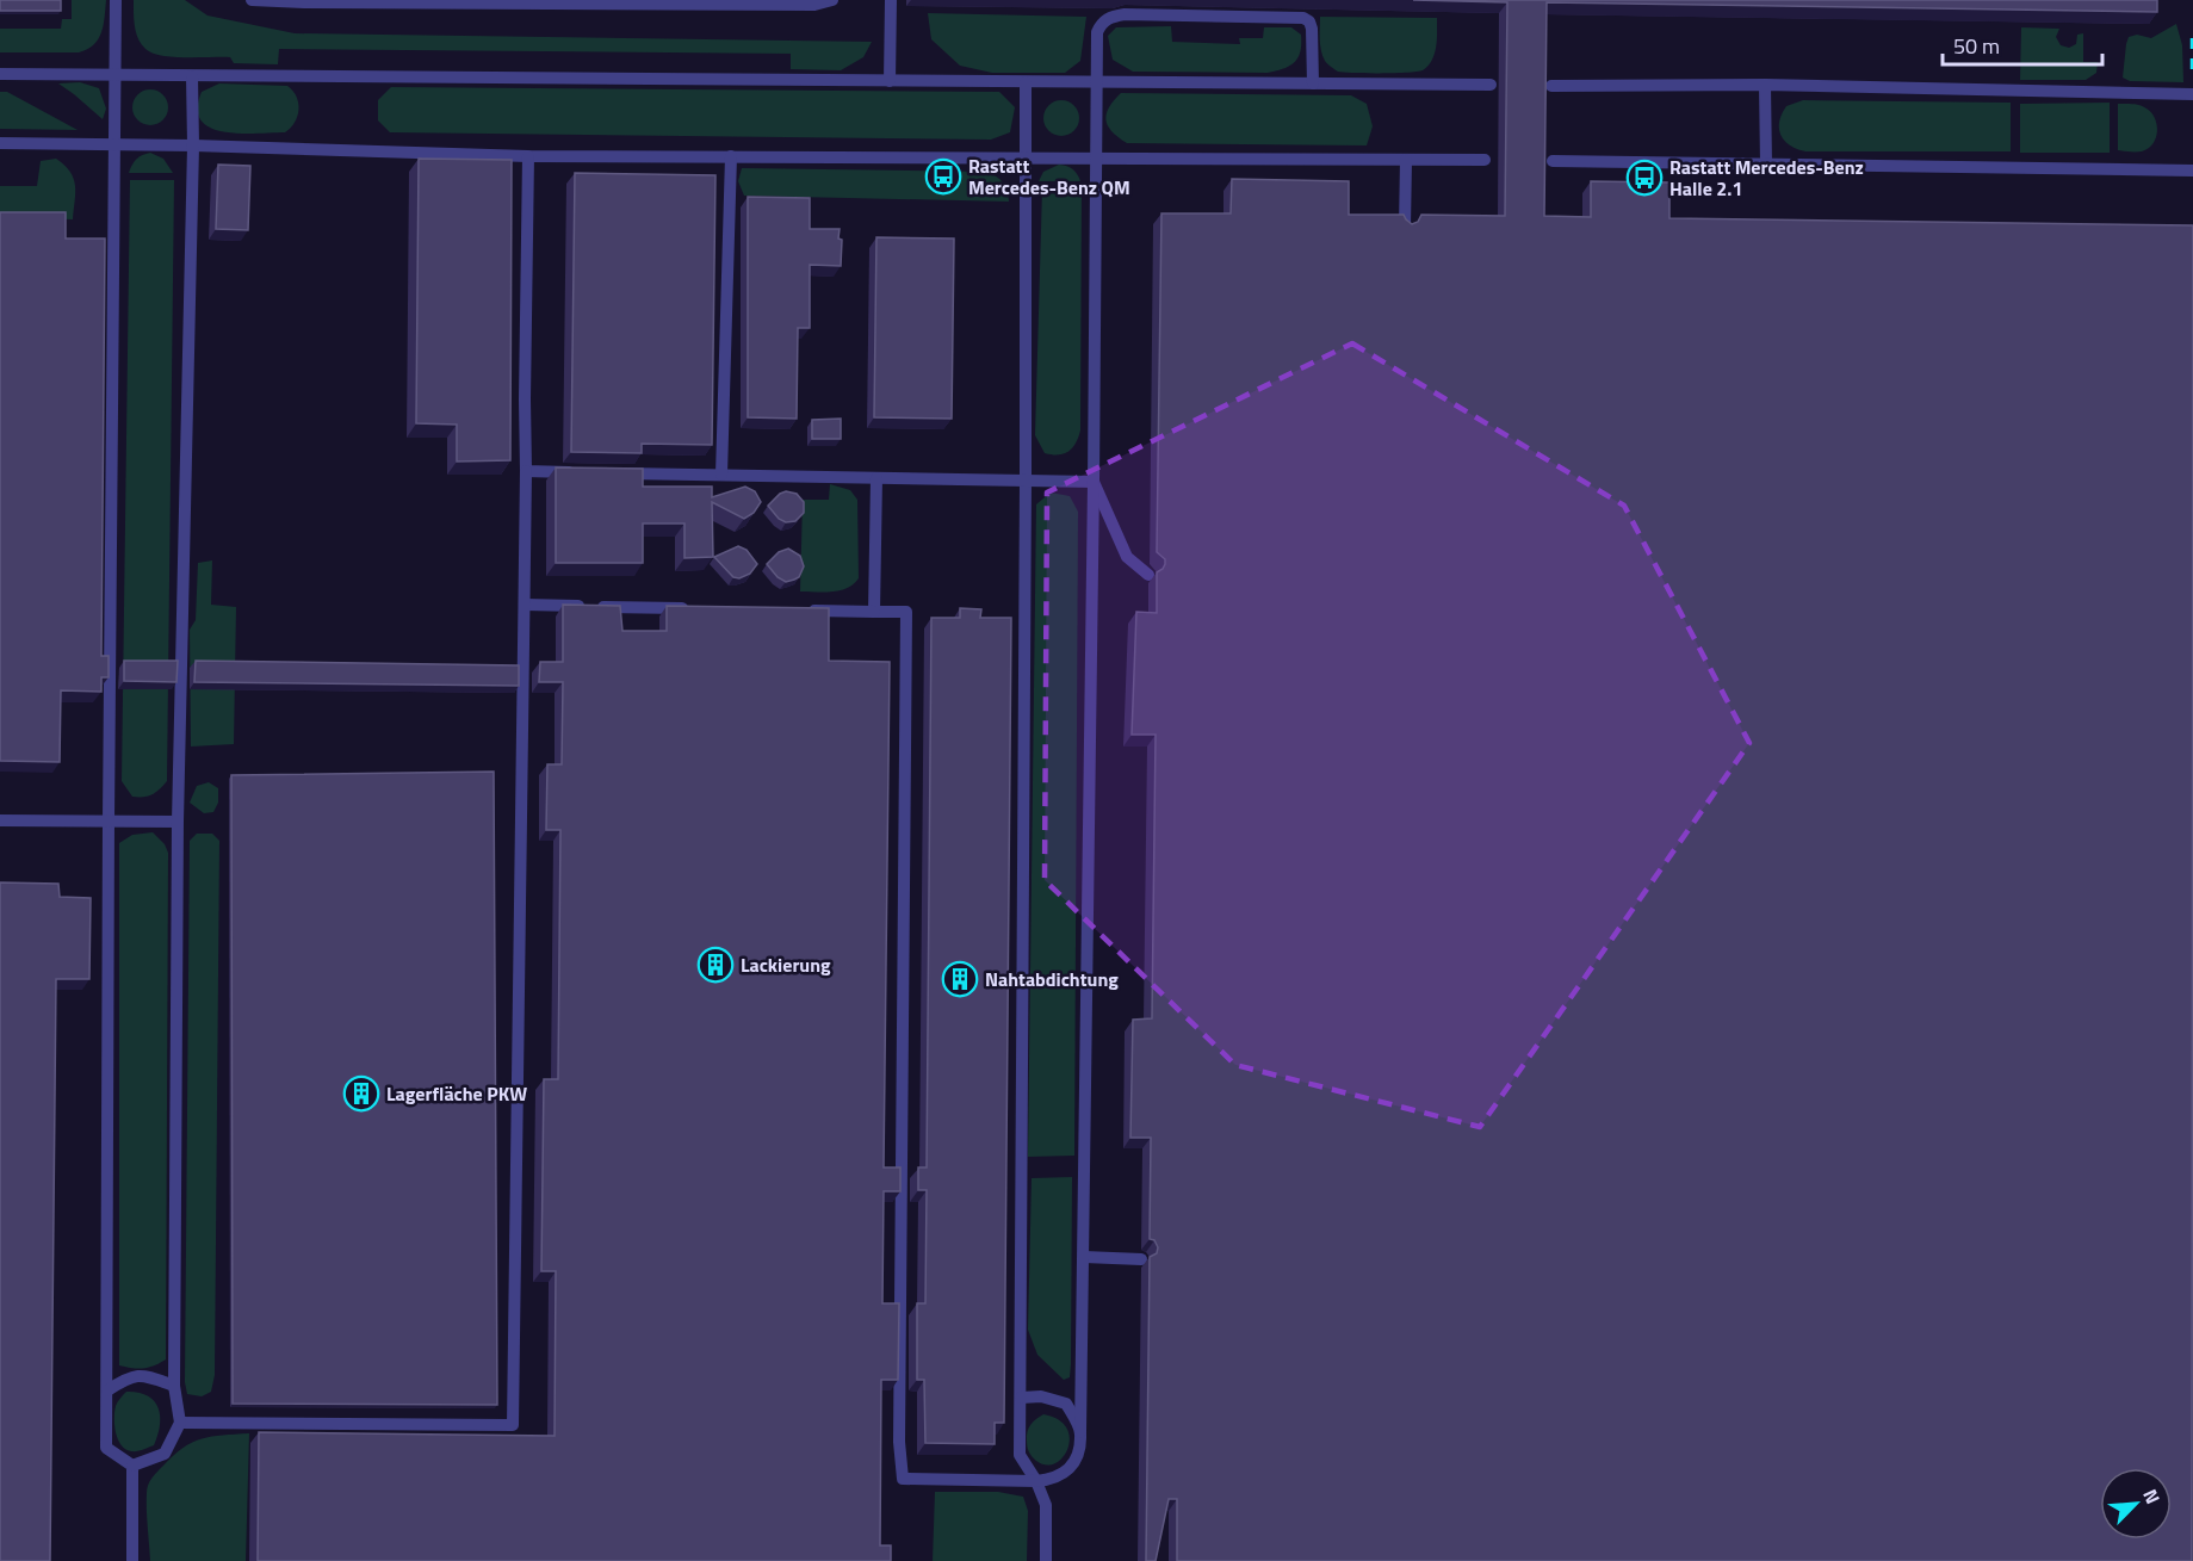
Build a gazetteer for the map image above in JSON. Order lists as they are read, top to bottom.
{
  "places": {
    "bus stop": ["Rastatt Mercedes-Benz QM", "Rastatt Mercedes-Benz Halle 2.1"],
    "building": ["Lackierung", "Nahtabdichtung", "Lagerfläche PKW"]
  },
  "scale_bar": "50 m",
  "north": "top right"
}
